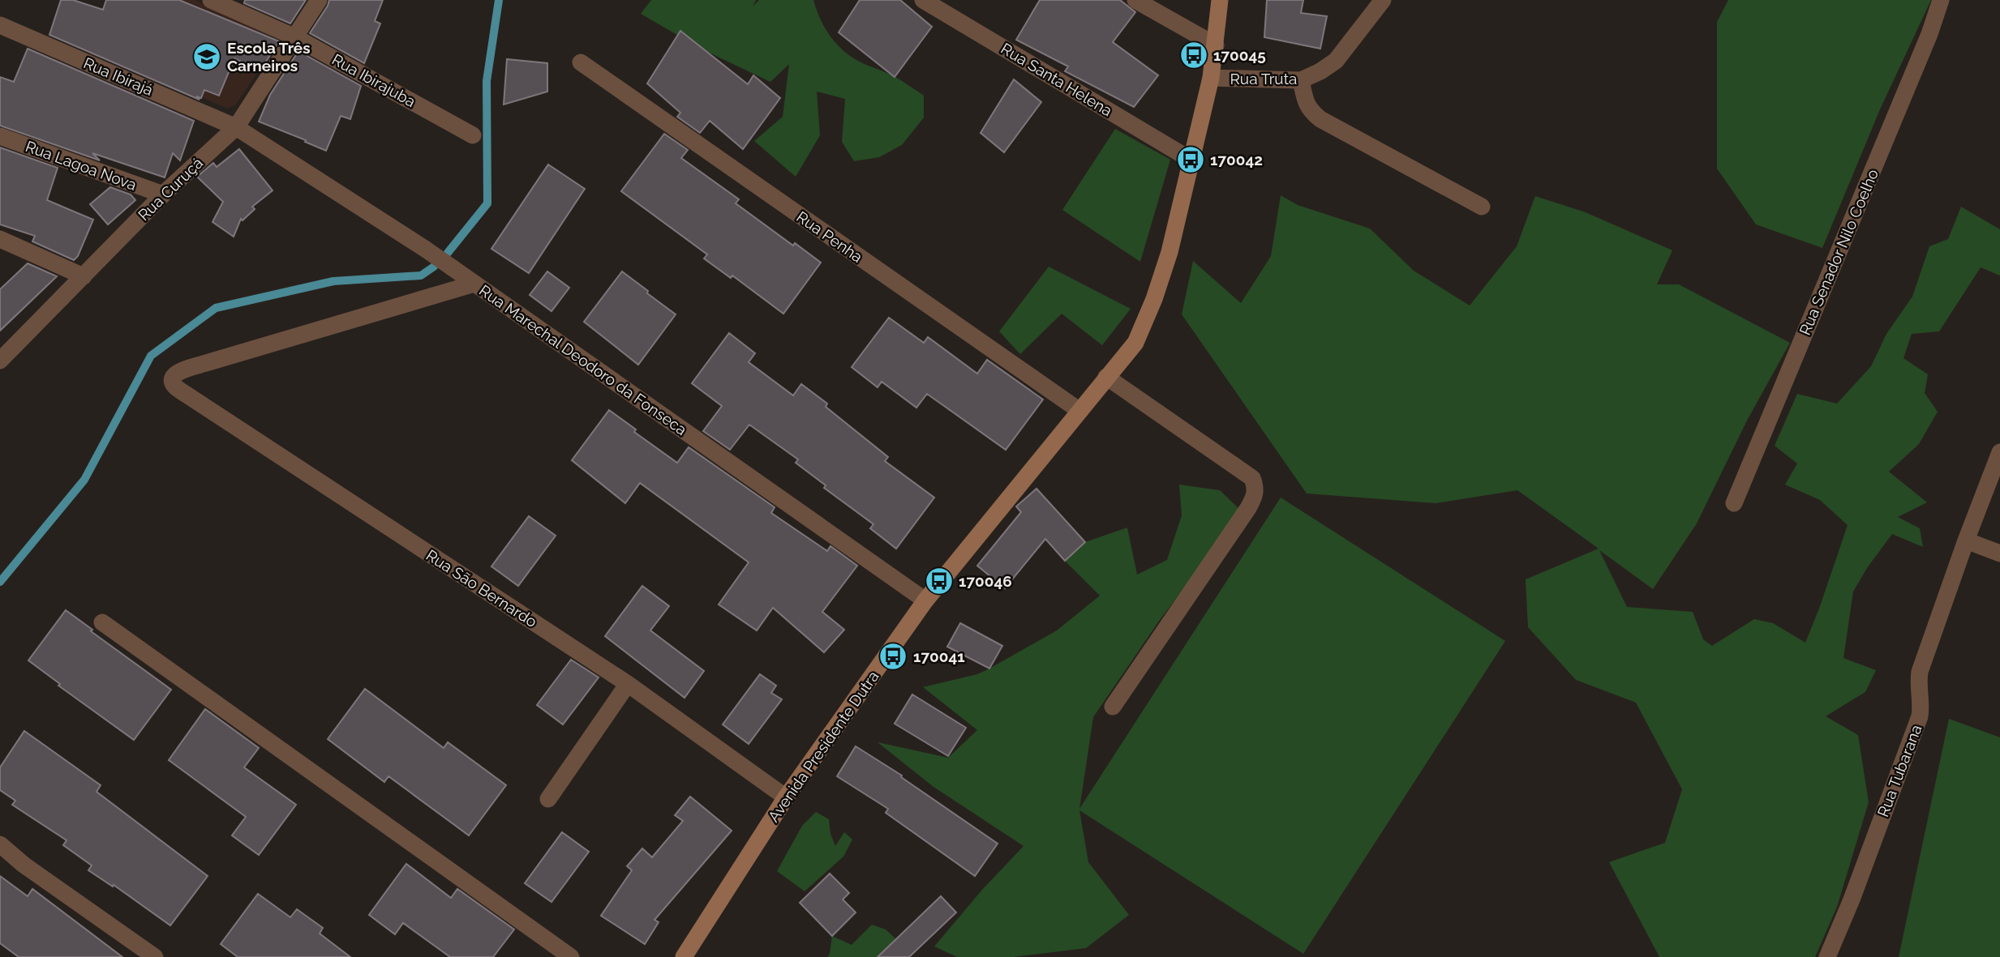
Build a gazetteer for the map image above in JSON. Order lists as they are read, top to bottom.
{
  "streets": {
    "main road": ["Avenida Presidente Dutra"],
    "street": [
      "Rua Ibirajá",
      "Rua Truta",
      "Rua Santa Helena",
      "Rua Ibirajuba",
      "Rua Lagoa Nova",
      "Rua Curuçá",
      "Rua Penha",
      "Rua Senador Nilo Coelho",
      "Rua Marechal Deodoro da Fonseca",
      "Rua São Bernardo",
      "Rua Tubarana"
    ]
  },
  "crossings": [
    ["Rua Ibirajá", "Rua Curuçá"],
    ["Rua Ibirajá", "Rua Marechal Deodoro da Fonseca"],
    ["Rua Truta", "Avenida Presidente Dutra"],
    ["Rua Santa Helena", "Avenida Presidente Dutra"],
    ["Rua Ibirajuba", "Rua Curuçá"],
    ["Rua Lagoa Nova", "Rua Curuçá"],
    ["Rua Curuçá", "Rua Marechal Deodoro da Fonseca"],
    ["Rua Penha", "Avenida Presidente Dutra"],
    ["Rua Marechal Deodoro da Fonseca", "Rua São Bernardo"],
    ["Rua Marechal Deodoro da Fonseca", "Avenida Presidente Dutra"],
    ["Rua São Bernardo", "Avenida Presidente Dutra"]
  ],
  "places": {
    "bus stop": [
      "170045",
      "170042",
      "170046",
      "170041"
    ],
    "school or university": ["Escola Três Carneiros"]
  }
}
